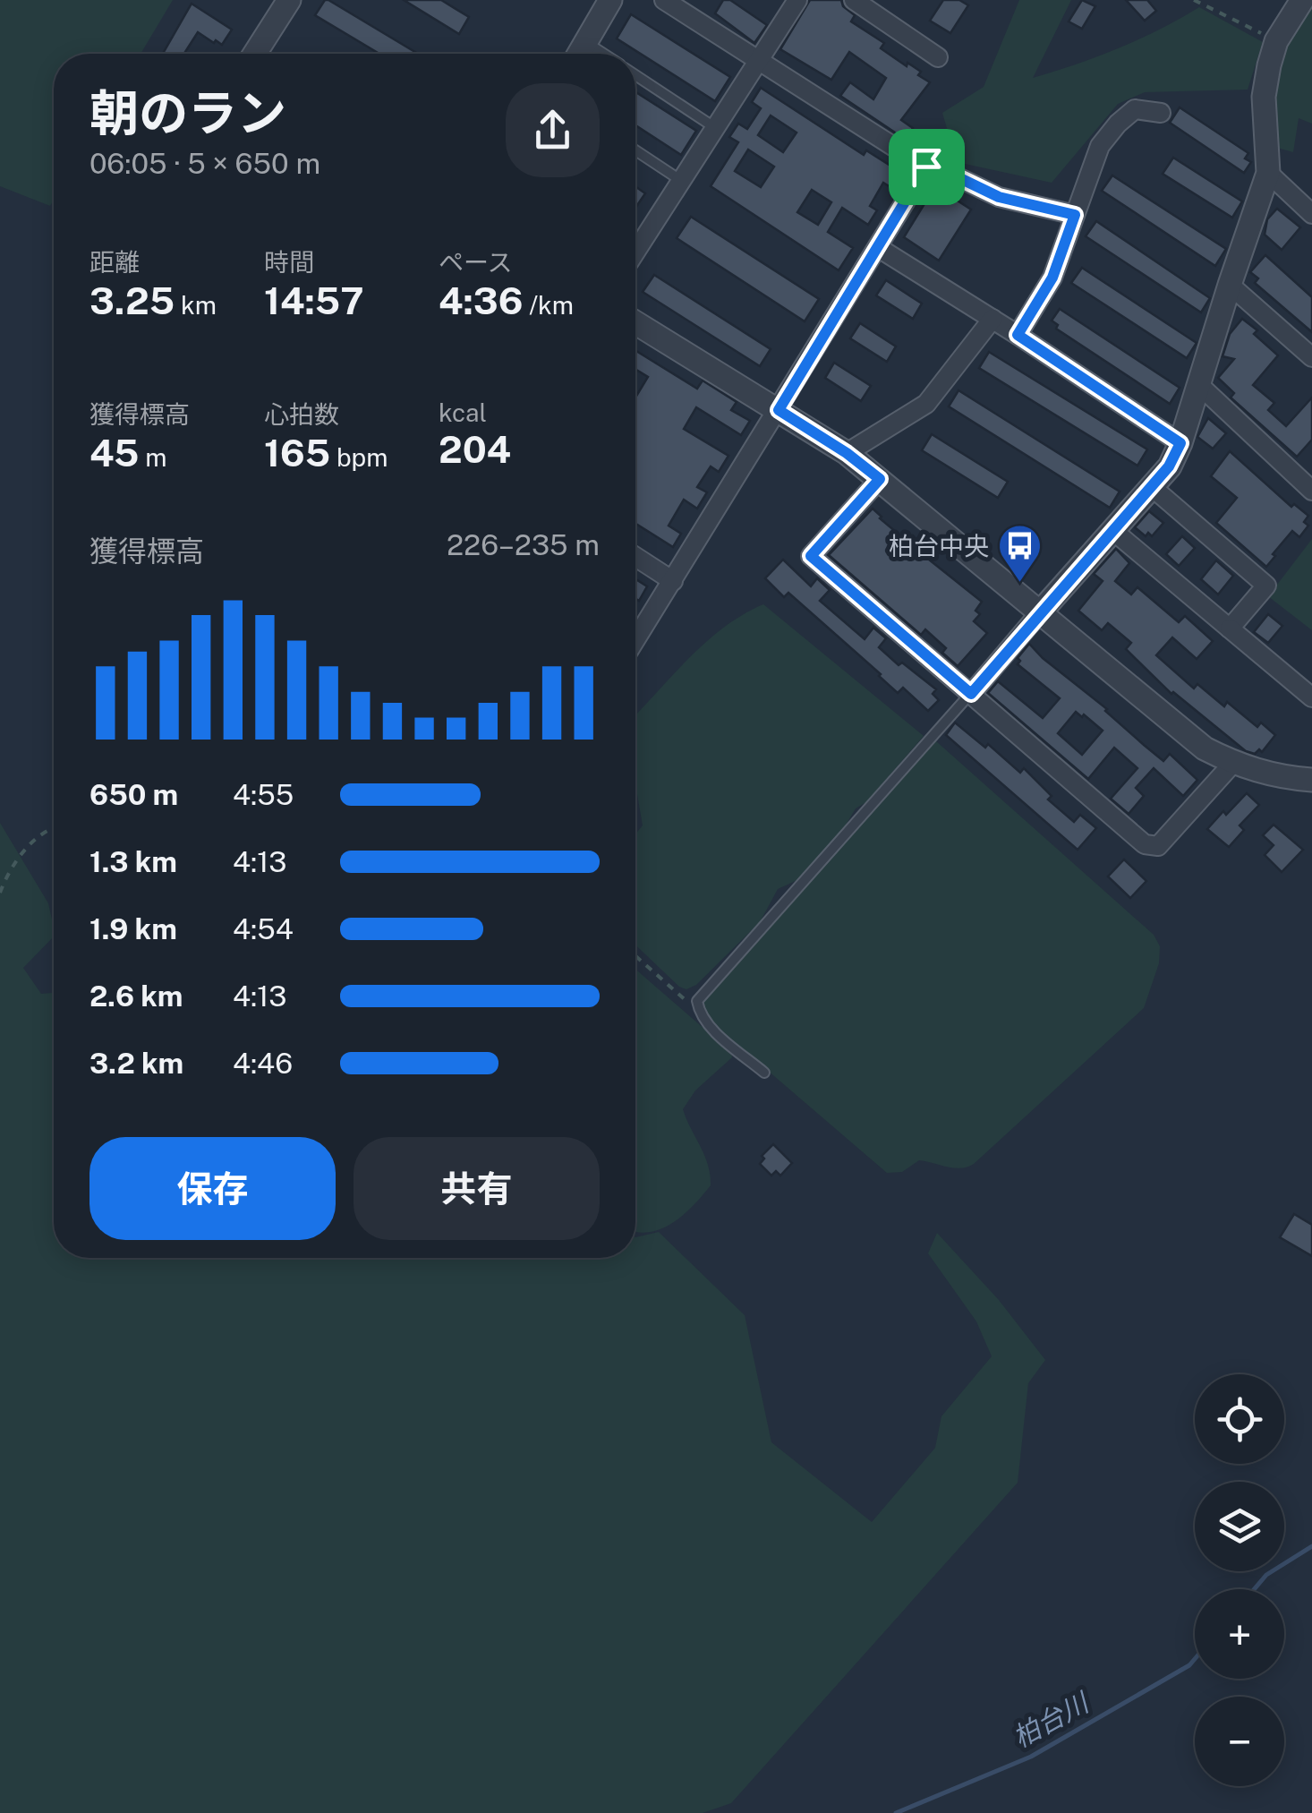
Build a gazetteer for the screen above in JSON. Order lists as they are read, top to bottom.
{
  "water": ["柏台川"],
  "places": {
    "bus stop": ["柏台中央"]
  },
  "page": {
    "heading": ["朝のラン", "06:05 · 5 × 650 m"],
    "stats": [
      ["距離", "3.25 km"],
      ["時間", "14:57"],
      ["ペース", "4:36 /km"],
      ["獲得標高", "45 m"],
      ["心拍数", "165 bpm"],
      ["kcal", "204"]
    ],
    "chart": ["獲得標高", "226–235 m"],
    "list": [
      {
        "name": "650 m",
        "note": "4:55"
      },
      {
        "name": "1.3 km",
        "note": "4:13"
      },
      {
        "name": "1.9 km",
        "note": "4:54"
      },
      {
        "name": "2.6 km",
        "note": "4:13"
      },
      {
        "name": "3.2 km",
        "note": "4:46"
      }
    ],
    "buttons": ["保存", "共有"],
    "map_buttons": ["+", "−"]
  }
}
